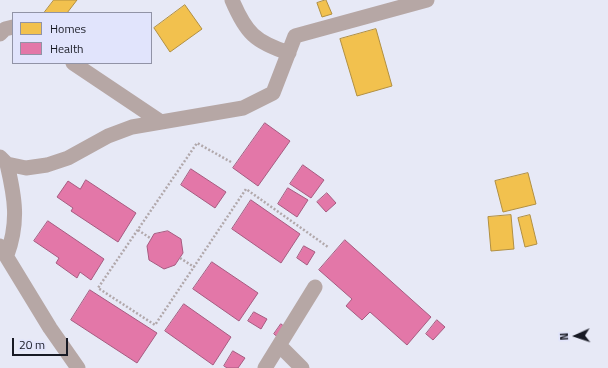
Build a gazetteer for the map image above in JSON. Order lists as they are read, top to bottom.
{
  "legend": ["Homes", "Health"],
  "scale_bar": "20 m",
  "north": "left"
}
